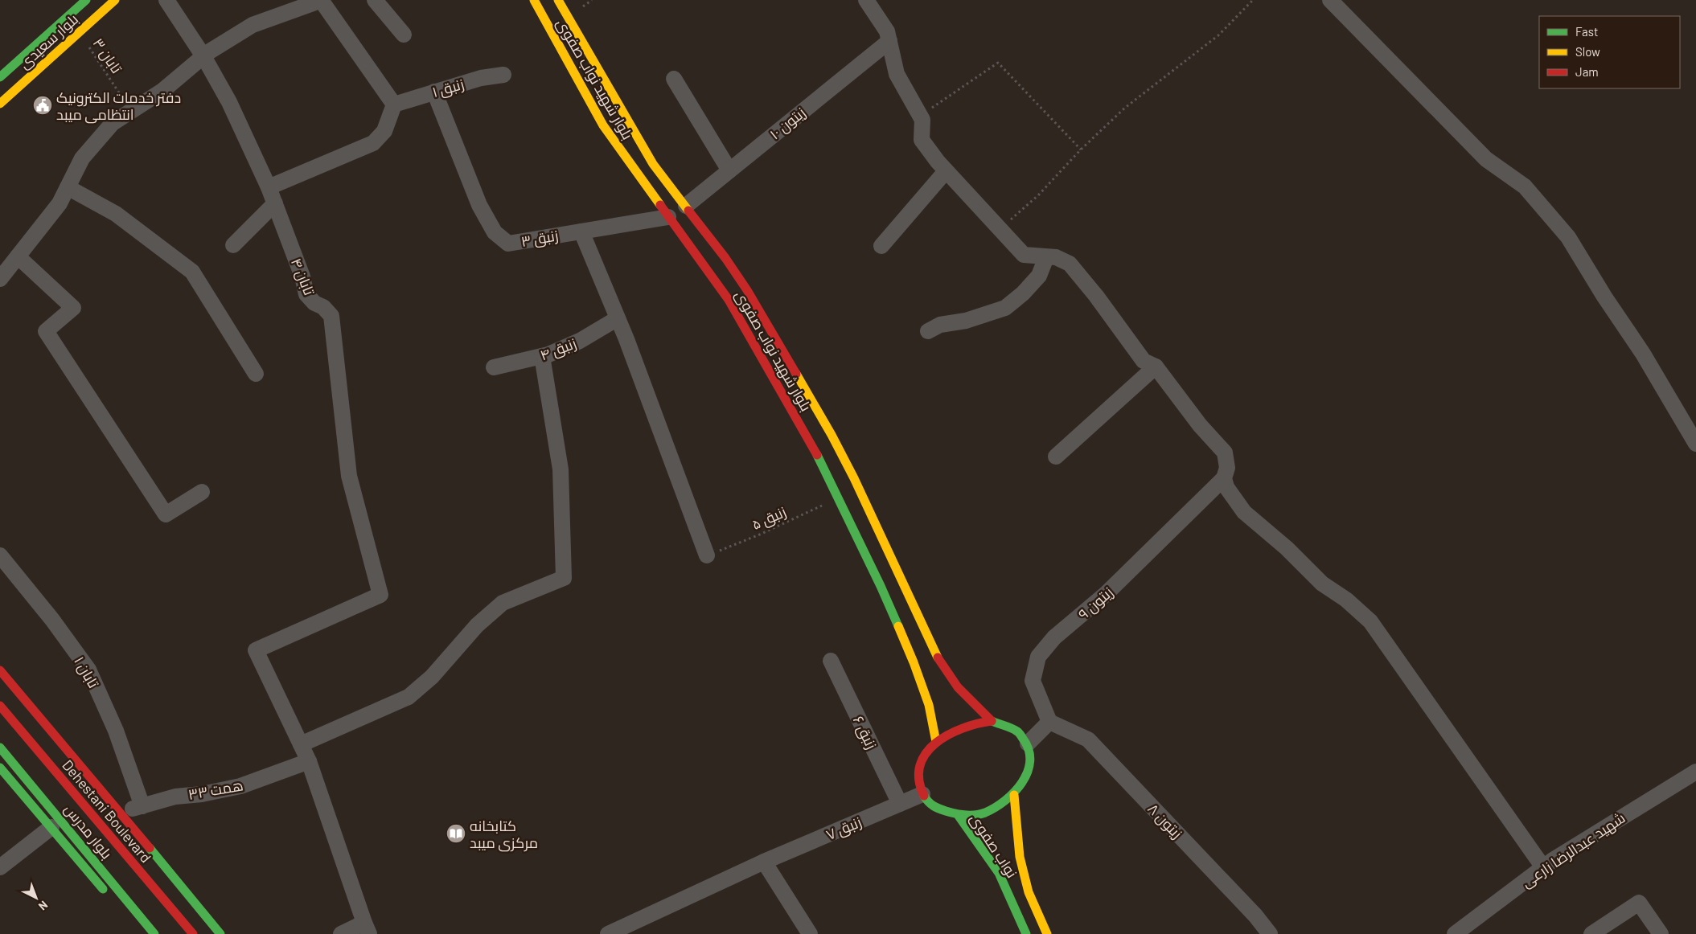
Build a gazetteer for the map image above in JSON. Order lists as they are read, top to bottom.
{
  "streets": {
    "main road": [
      "بلوار سعیدی",
      "بلوار شهید نواب صفوی",
      "Dehestani Boulevard",
      "بلوار مدرس",
      "نواب صفوی"
    ],
    "street": [
      "زنبق ۱",
      "زیتون ۱۰",
      "زنبق ۳",
      "تابان ۴",
      "زنبق ۴",
      "زیتون ۹",
      "تابان ۱",
      "زنبق ۶",
      "همت ۳۳",
      "زیتون ۸",
      "زنبق ۷",
      "شهید عبدالرضا زارعی"
    ],
    "path": ["تابان ۳", "زنبق ۵"]
  },
  "crossings": [
    ["بلوار سعیدی", "تابان ۳"],
    ["بلوار شهید نواب صفوی", "زیتون ۱۰"],
    ["بلوار شهید نواب صفوی", "زنبق ۳"],
    ["بلوار شهید نواب صفوی", "زنبق ۵"],
    ["بلوار شهید نواب صفوی", "زنبق ۷"],
    ["بلوار شهید نواب صفوی", "نواب صفوی"],
    ["زنبق ۱", "زنبق ۳"],
    ["زیتون ۹", "زیتون ۸"],
    ["تابان ۱", "همت ۳۳"],
    ["زنبق ۶", "زنبق ۷"],
    ["همت ۳۳", "Dehestani Boulevard"],
    ["زنبق ۷", "نواب صفوی"]
  ],
  "places": {
    "public building": ["دفتر خدمات الکترونیک انتظامی میبد"],
    "library": ["کتابخانه مرکزی میبد"]
  },
  "legend": ["Fast", "Slow", "Jam"],
  "north": "bottom right"
}
